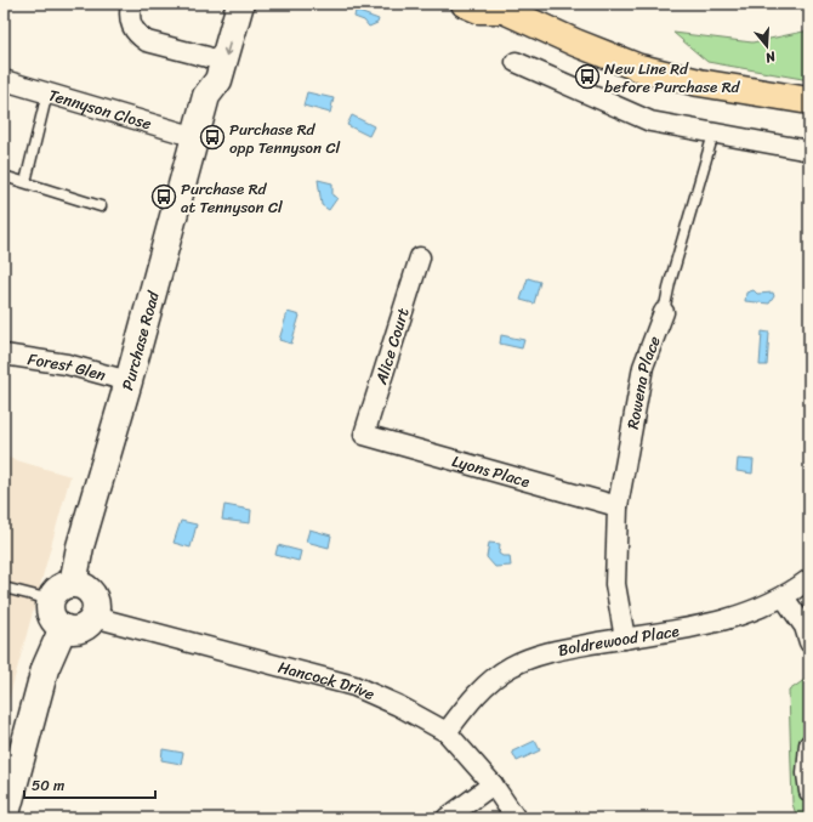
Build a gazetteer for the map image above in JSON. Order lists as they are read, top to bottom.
{
  "streets": {
    "main road": ["Purchase Road"],
    "street": [
      "Tennyson Close",
      "Alice Court",
      "Forest Glen",
      "Rowena Place",
      "Lyons Place",
      "Boldrewood Place",
      "Hancock Drive"
    ]
  },
  "crossings": [
    ["Tennyson Close", "Purchase Road"],
    ["Purchase Road", "Forest Glen"],
    ["Purchase Road", "Hancock Drive"],
    ["Alice Court", "Lyons Place"],
    ["Rowena Place", "Lyons Place"],
    ["Rowena Place", "Boldrewood Place"],
    ["Boldrewood Place", "Hancock Drive"]
  ],
  "places": {
    "bus stop": ["New Line Rd before Purchase Rd", "Purchase Rd opp Tennyson Cl", "Purchase Rd at Tennyson Cl"]
  },
  "scale_bar": "50 m",
  "north": "bottom"
}
